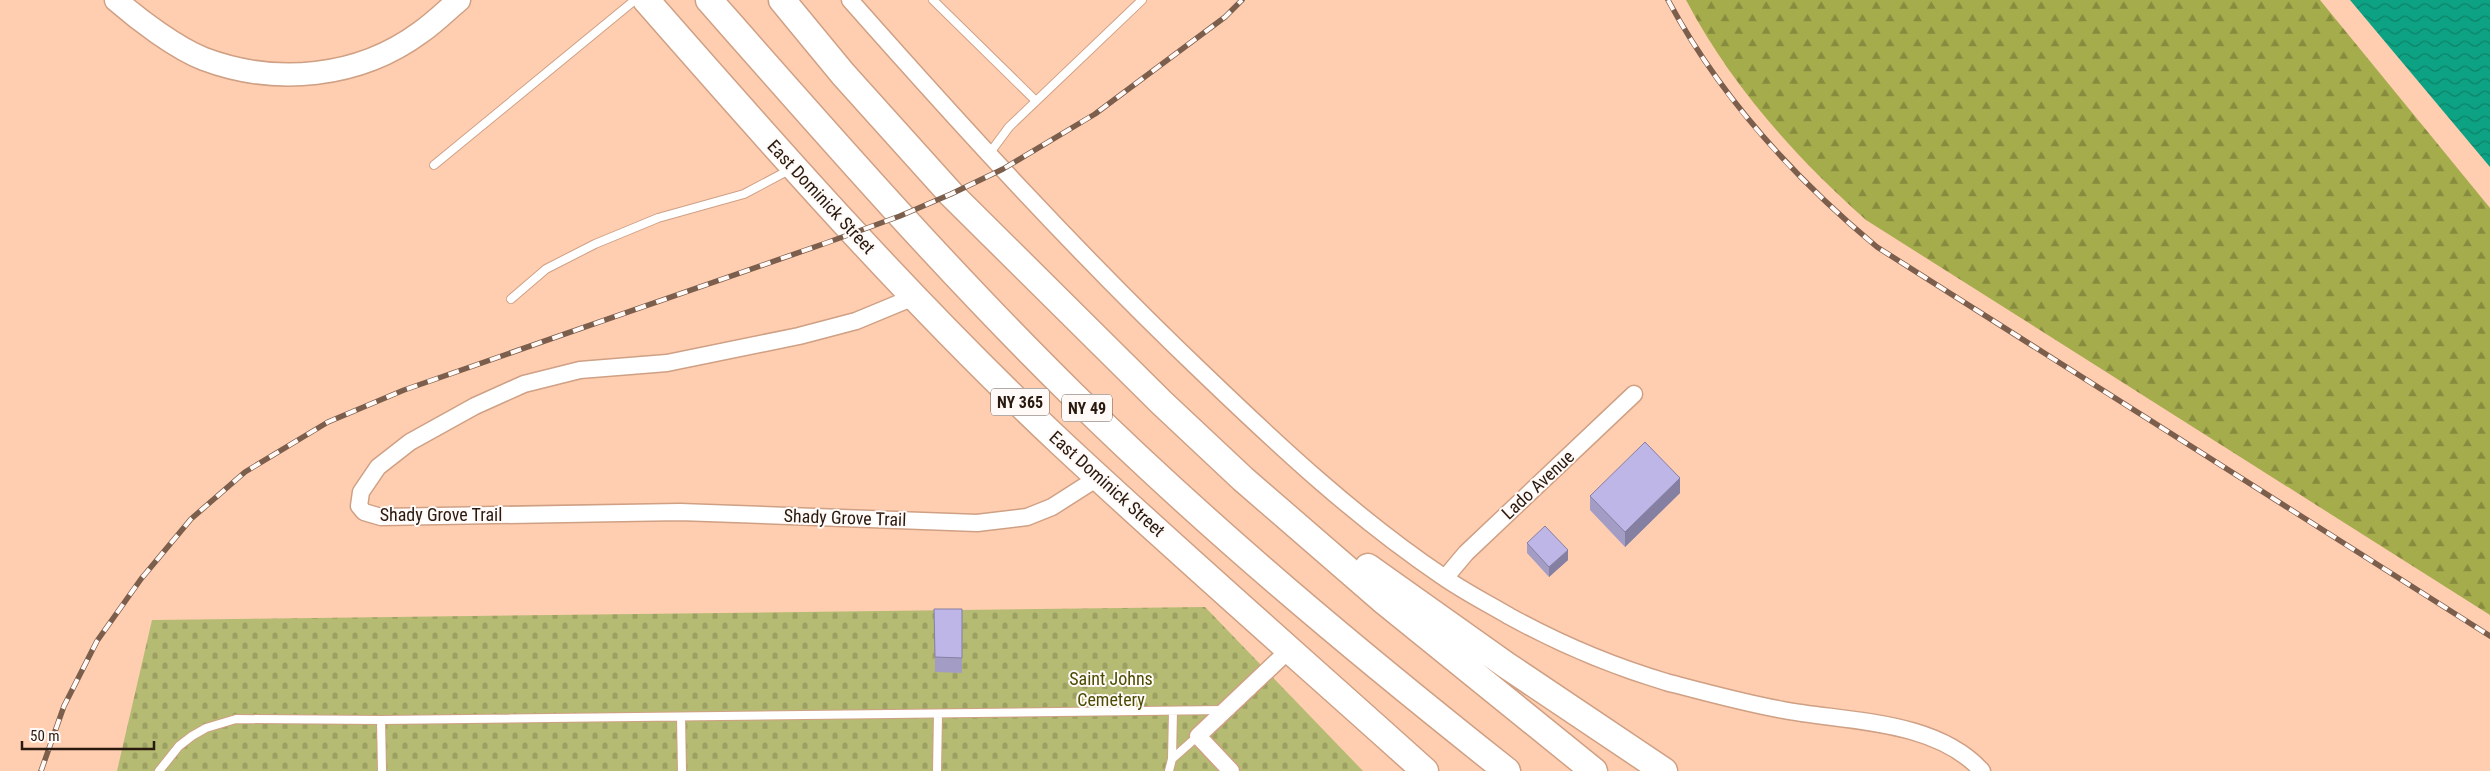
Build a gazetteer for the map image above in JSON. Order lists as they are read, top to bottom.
{
  "streets": {
    "highway": ["East Dominick Street", "NY 365", "NY 49"],
    "street": ["Lado Avenue", "Shady Grove Trail"]
  },
  "crossings": [
    ["East Dominick Street", "Shady Grove Trail"]
  ],
  "parks": ["Saint Johns Cemetery"],
  "scale_bar": "50 m"
}
